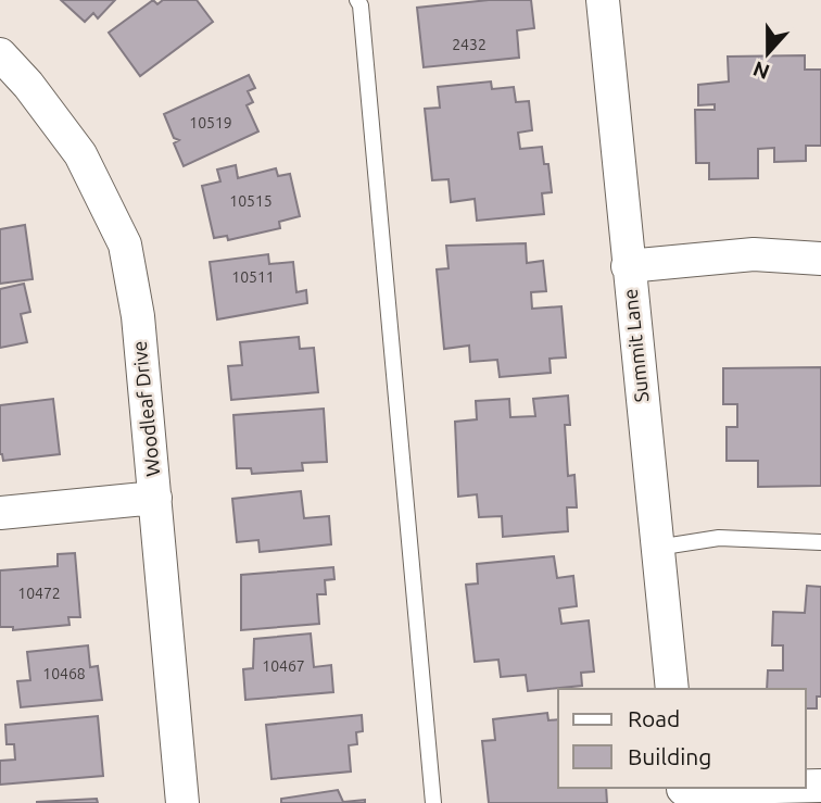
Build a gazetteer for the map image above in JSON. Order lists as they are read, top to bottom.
{
  "streets": {
    "street": ["Summit Lane", "Woodleaf Drive"]
  },
  "house_numbers": [
    "2432",
    "10519",
    "10515",
    "10511",
    "10472",
    "10467",
    "10468"
  ],
  "legend": ["Road", "Building"],
  "north": "bottom"
}
